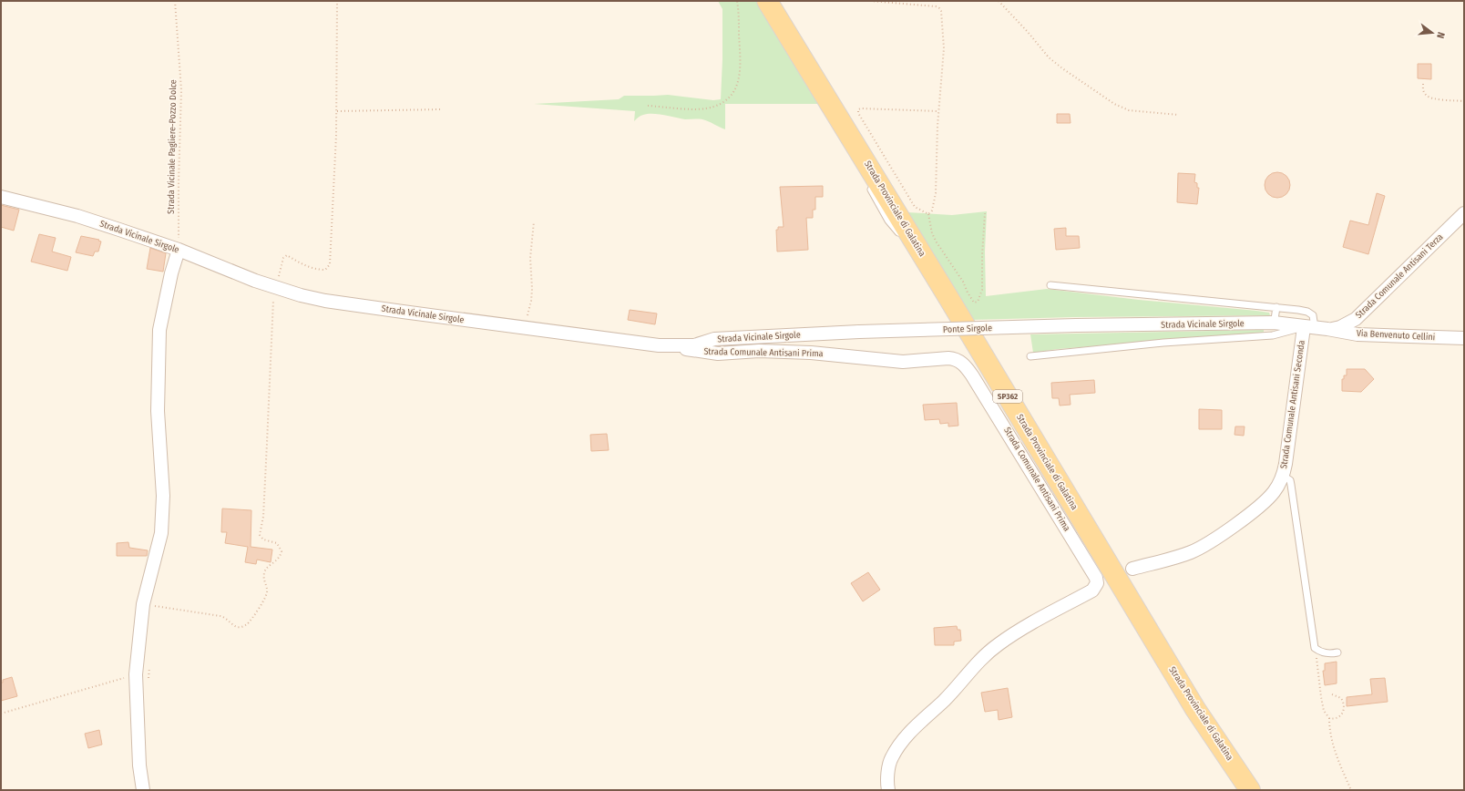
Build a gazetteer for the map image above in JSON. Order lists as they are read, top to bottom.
{
  "streets": {
    "main road": ["Strada Provinciale di Galatina", "SP362"],
    "street": [
      "Strada Vicinale Sirgole",
      "Strada Comunale Antisani Terza",
      "Ponte Sirgole",
      "Via Benvenuto Cellini",
      "Strada Comunale Antisani Prima",
      "Strada Comunale Antisani Seconda"
    ],
    "path": ["Strada Vicinale Pagliere-Pozzo Dolce"]
  },
  "crossings": [
    ["Strada Vicinale Pagliere-Pozzo Dolce", "Strada Vicinale Sirgole"],
    ["Strada Vicinale Sirgole", "Strada Comunale Antisani Terza"],
    ["Strada Vicinale Sirgole", "Ponte Sirgole"],
    ["Strada Vicinale Sirgole", "Via Benvenuto Cellini"],
    ["Strada Vicinale Sirgole", "Strada Comunale Antisani Prima"],
    ["Strada Vicinale Sirgole", "Strada Comunale Antisani Seconda"],
    ["Strada Comunale Antisani Terza", "Via Benvenuto Cellini"]
  ],
  "north": "right"
}
